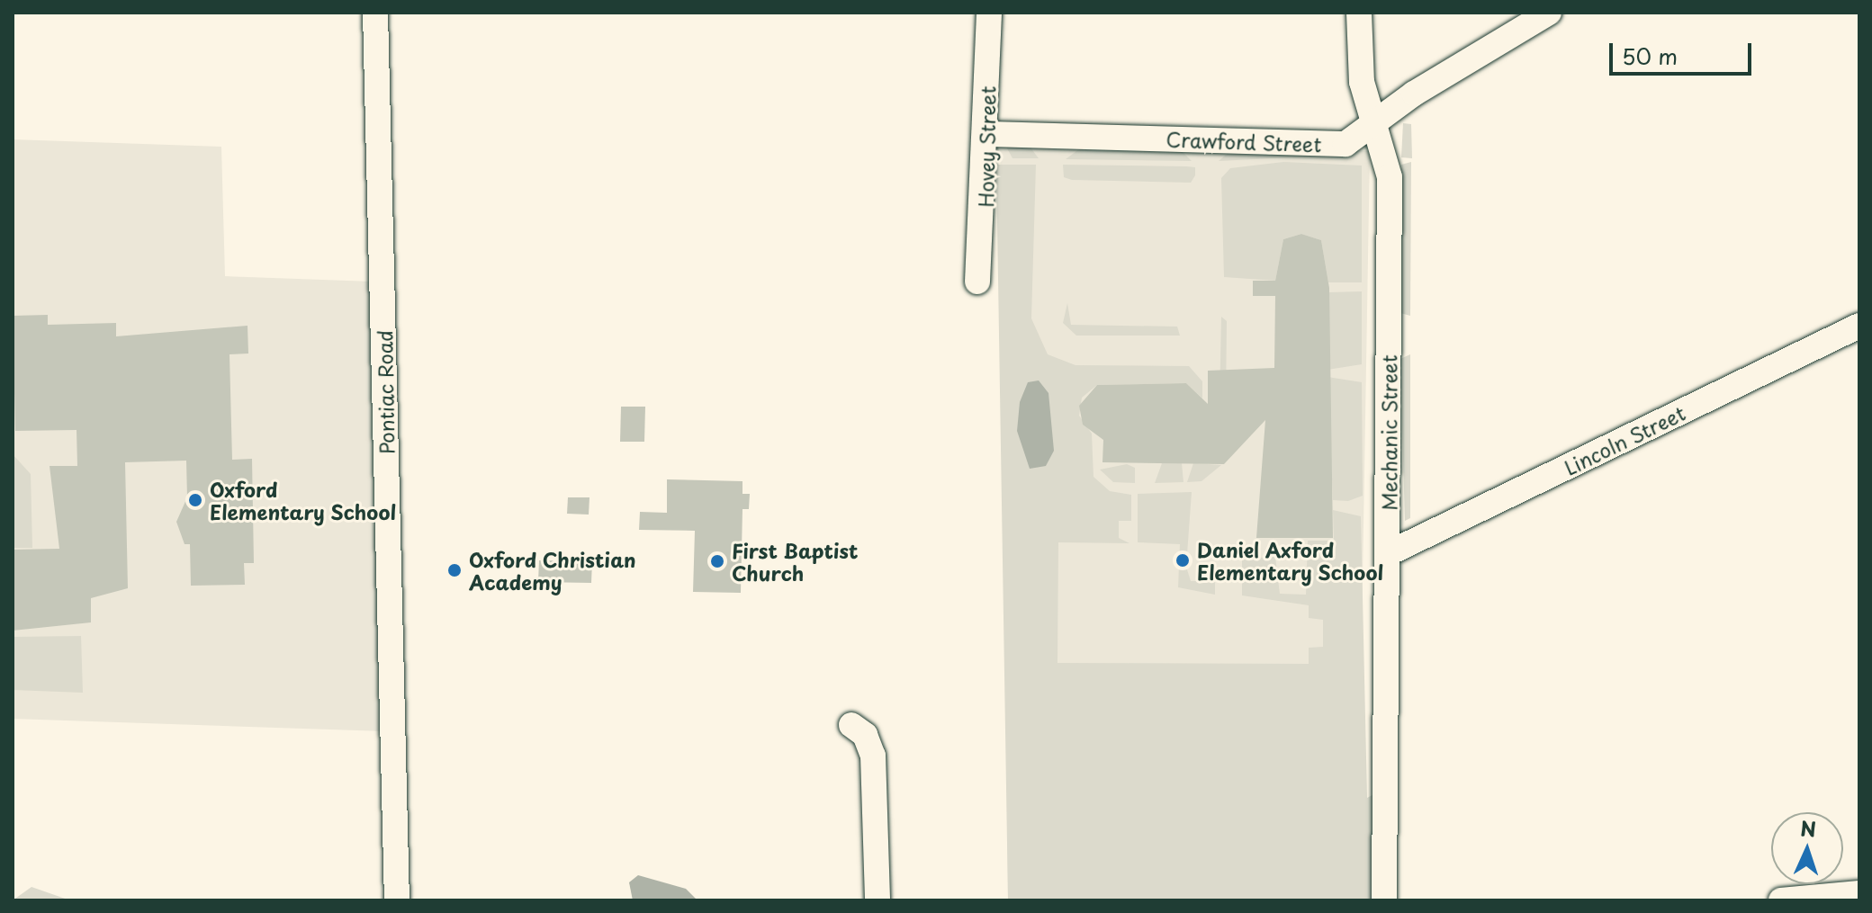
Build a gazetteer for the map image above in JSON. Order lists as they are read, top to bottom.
{
  "streets": {
    "street": [
      "Crawford Street",
      "Hovey Street",
      "Pontiac Road",
      "Mechanic Street",
      "Lincoln Street"
    ]
  },
  "crossings": [
    ["Crawford Street", "Hovey Street"],
    ["Crawford Street", "Mechanic Street"],
    ["Mechanic Street", "Lincoln Street"]
  ],
  "places": [
    "Oxford Elementary School",
    "Daniel Axford Elementary School",
    "First Baptist Church",
    "Oxford Christian Academy"
  ],
  "scale_bar": "50 m",
  "north": "top"
}
